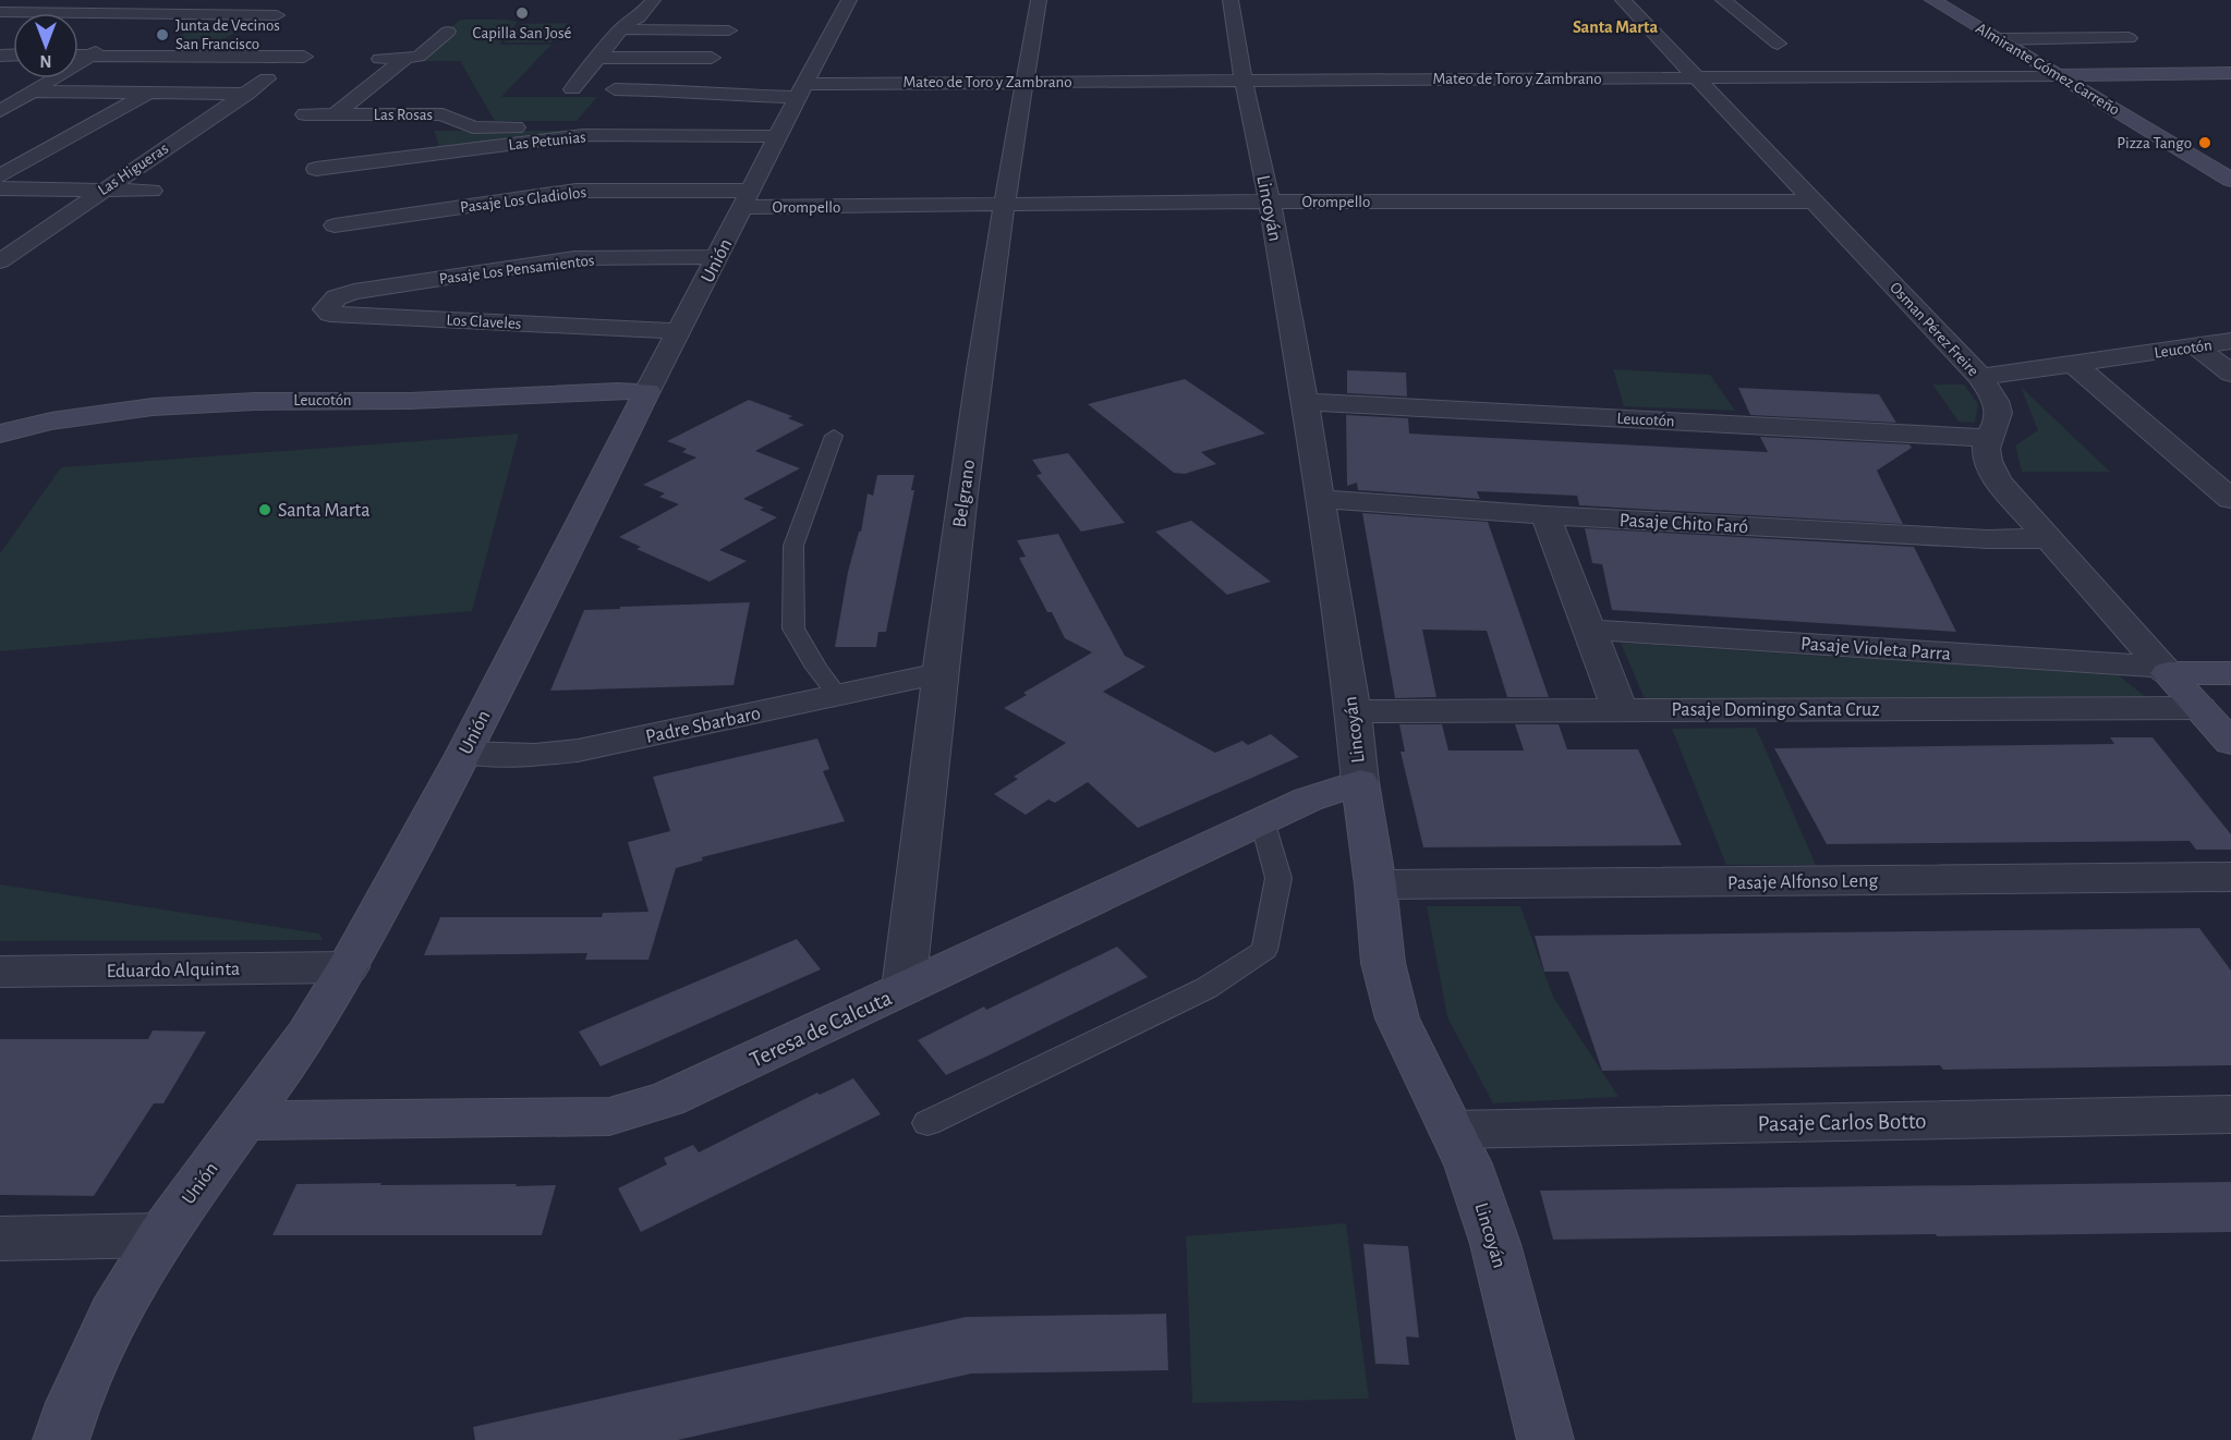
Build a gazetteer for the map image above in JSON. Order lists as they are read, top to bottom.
{
  "streets": {
    "street": [
      "Almirante Gómez Carreño",
      "Mateo de Toro y Zambrano",
      "Las Rosas",
      "Las Petunias",
      "Las Higueras",
      "Pasaje Los Gladiolos",
      "Orompello",
      "Lincoyán",
      "Unión",
      "Pasaje Los Pensamientos",
      "Los Claveles",
      "Osman Pérez Freire",
      "Leucotón",
      "Belgrano",
      "Pasaje Chito Faró",
      "Pasaje Violeta Parra",
      "Pasaje Domingo Santa Cruz",
      "Padre Sbarbaro",
      "Pasaje Alfonso Leng",
      "Eduardo Alquinta",
      "Teresa de Calcuta",
      "Pasaje Carlos Botto"
    ]
  },
  "crossings": [
    ["Almirante Gómez Carreño", "Mateo de Toro y Zambrano"],
    ["Mateo de Toro y Zambrano", "Lincoyán"],
    ["Mateo de Toro y Zambrano", "Unión"],
    ["Mateo de Toro y Zambrano", "Osman Pérez Freire"],
    ["Mateo de Toro y Zambrano", "Belgrano"],
    ["Las Rosas", "Las Petunias"],
    ["Las Petunias", "Unión"],
    ["Pasaje Los Gladiolos", "Orompello"],
    ["Pasaje Los Gladiolos", "Unión"],
    ["Orompello", "Lincoyán"],
    ["Orompello", "Unión"],
    ["Orompello", "Osman Pérez Freire"],
    ["Orompello", "Belgrano"],
    ["Lincoyán", "Leucotón"],
    ["Lincoyán", "Pasaje Chito Faró"],
    ["Lincoyán", "Pasaje Domingo Santa Cruz"],
    ["Lincoyán", "Pasaje Alfonso Leng"],
    ["Lincoyán", "Teresa de Calcuta"],
    ["Lincoyán", "Pasaje Carlos Botto"],
    ["Unión", "Pasaje Los Pensamientos"],
    ["Unión", "Los Claveles"],
    ["Unión", "Leucotón"],
    ["Unión", "Padre Sbarbaro"],
    ["Unión", "Eduardo Alquinta"],
    ["Unión", "Teresa de Calcuta"],
    ["Pasaje Los Pensamientos", "Los Claveles"],
    ["Osman Pérez Freire", "Leucotón"],
    ["Osman Pérez Freire", "Pasaje Chito Faró"],
    ["Osman Pérez Freire", "Pasaje Violeta Parra"],
    ["Osman Pérez Freire", "Pasaje Domingo Santa Cruz"],
    ["Belgrano", "Padre Sbarbaro"],
    ["Belgrano", "Teresa de Calcuta"]
  ],
  "districts": ["Santa Marta"],
  "places": [
    "Capilla San José",
    "Junta de Vecinos San Francisco",
    "Pizza Tango",
    "Santa Marta"
  ],
  "north": "bottom"
}
